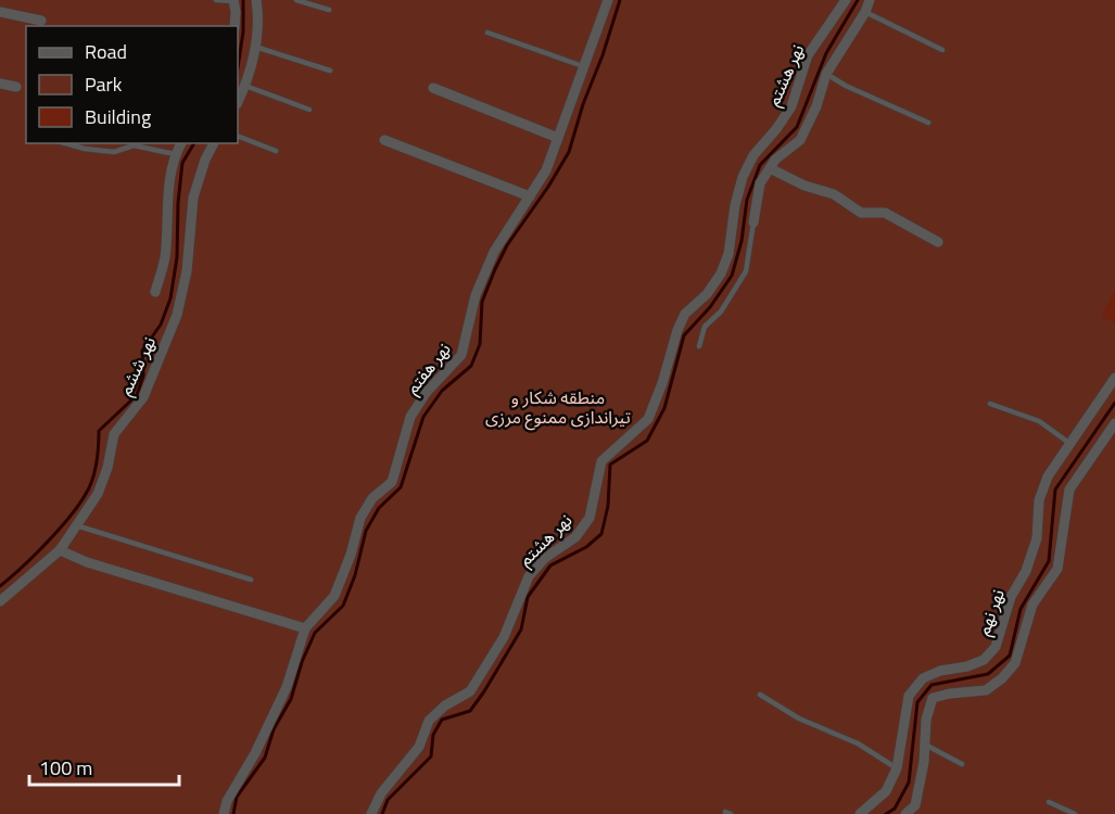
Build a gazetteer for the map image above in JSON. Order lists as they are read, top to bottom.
{
  "streets": {
    "street": [
      "نهر هشتم",
      "نهر ششم",
      "نهر هفتم",
      "نهر نهم"
    ]
  },
  "parks": ["منطقه شکار و تیراندازی ممنوع مرزی"],
  "legend": ["Road", "Park", "Building"],
  "scale_bar": "100 m"
}
